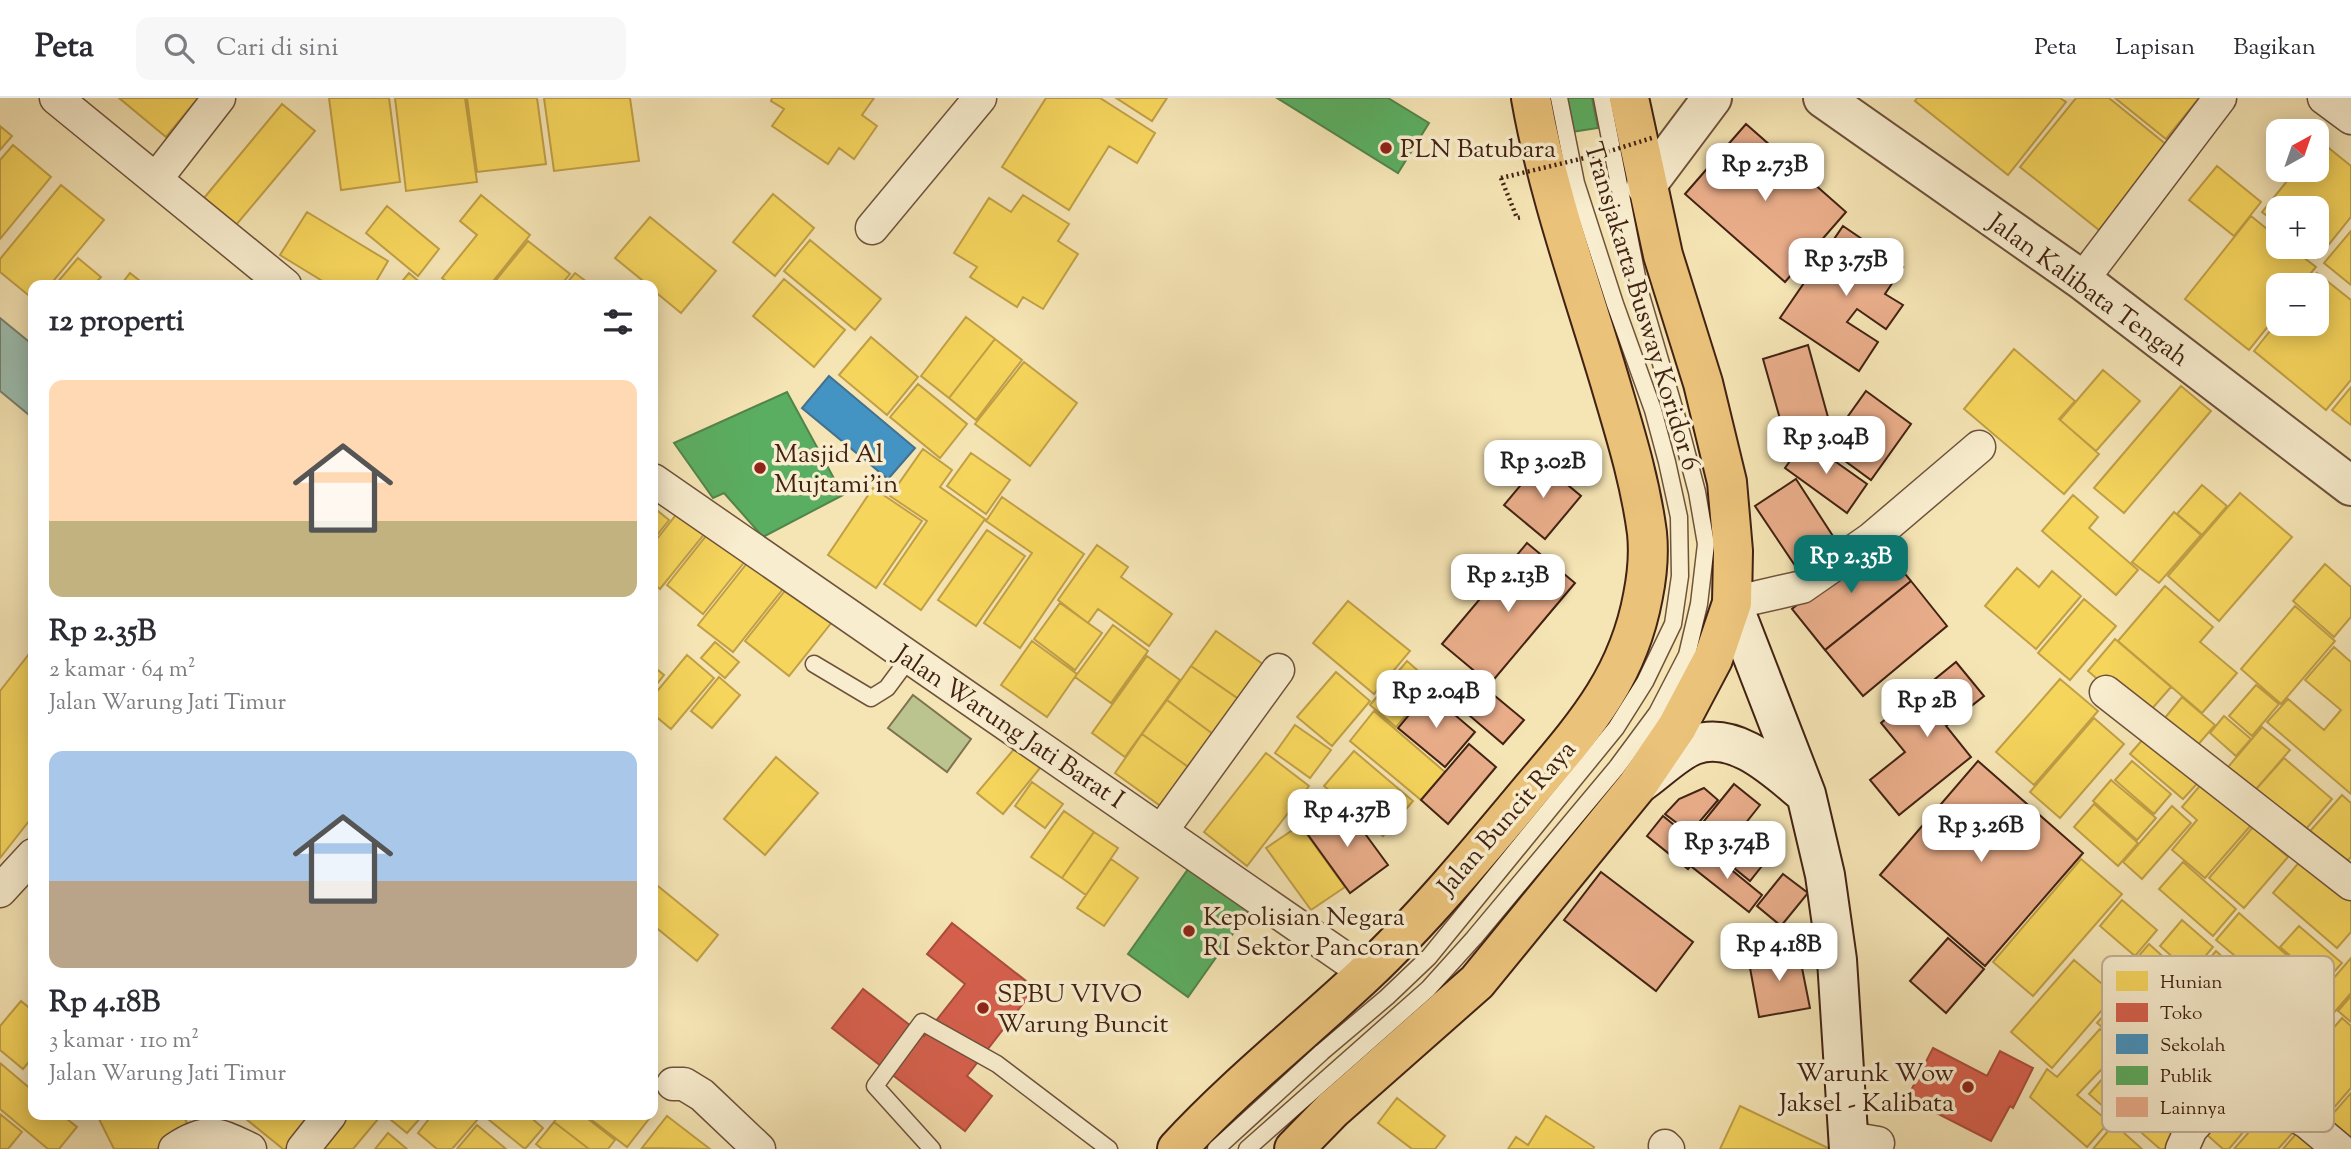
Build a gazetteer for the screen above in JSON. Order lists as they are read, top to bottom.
{
  "streets": {
    "main road": ["Jalan Buncit Raya"],
    "street": ["Jalan Kalibata Tengah", "Jalan Warung Jati Barat I"],
    "lane": ["Transjakarta Busway Koridor 6"]
  },
  "crossings": [
    ["Jalan Warung Jati Barat I", "Jalan Buncit Raya"]
  ],
  "places": [
    "PLN Batubara",
    "Masjid Al Mujtami'in",
    "Kepolisian Negara RI Sektor Pancoran",
    "SPBU VIVO Warung Buncit",
    "Warunk Wow Jaksel - Kalibata"
  ],
  "legend": [
    "Hunian",
    "Toko",
    "Sekolah",
    "Publik",
    "Lainnya"
  ],
  "north": "top right",
  "page": {
    "header": "Peta",
    "search": "Cari di sini",
    "nav": ["Peta", "Lapisan", "Bagikan"],
    "map_buttons": ["+", "−"],
    "price": [
      "Rp 2.73B",
      "Rp 3.75B",
      "Rp 3.04B",
      "Rp 3.02B",
      "Rp 2.35B",
      "Rp 2.13B",
      "Rp 2.04B",
      "Rp 2B",
      "Rp 4.37B",
      "Rp 3.26B",
      "Rp 3.74B",
      "Rp 4.18B"
    ],
    "heading": "12 properti",
    "list": [
      {
        "name": "Rp 2.35B",
        "note": "2 kamar · 64 m² · Jalan Warung Jati Timur"
      },
      {
        "name": "Rp 4.18B",
        "note": "3 kamar · 110 m² · Jalan Warung Jati Timur"
      }
    ]
  }
}
